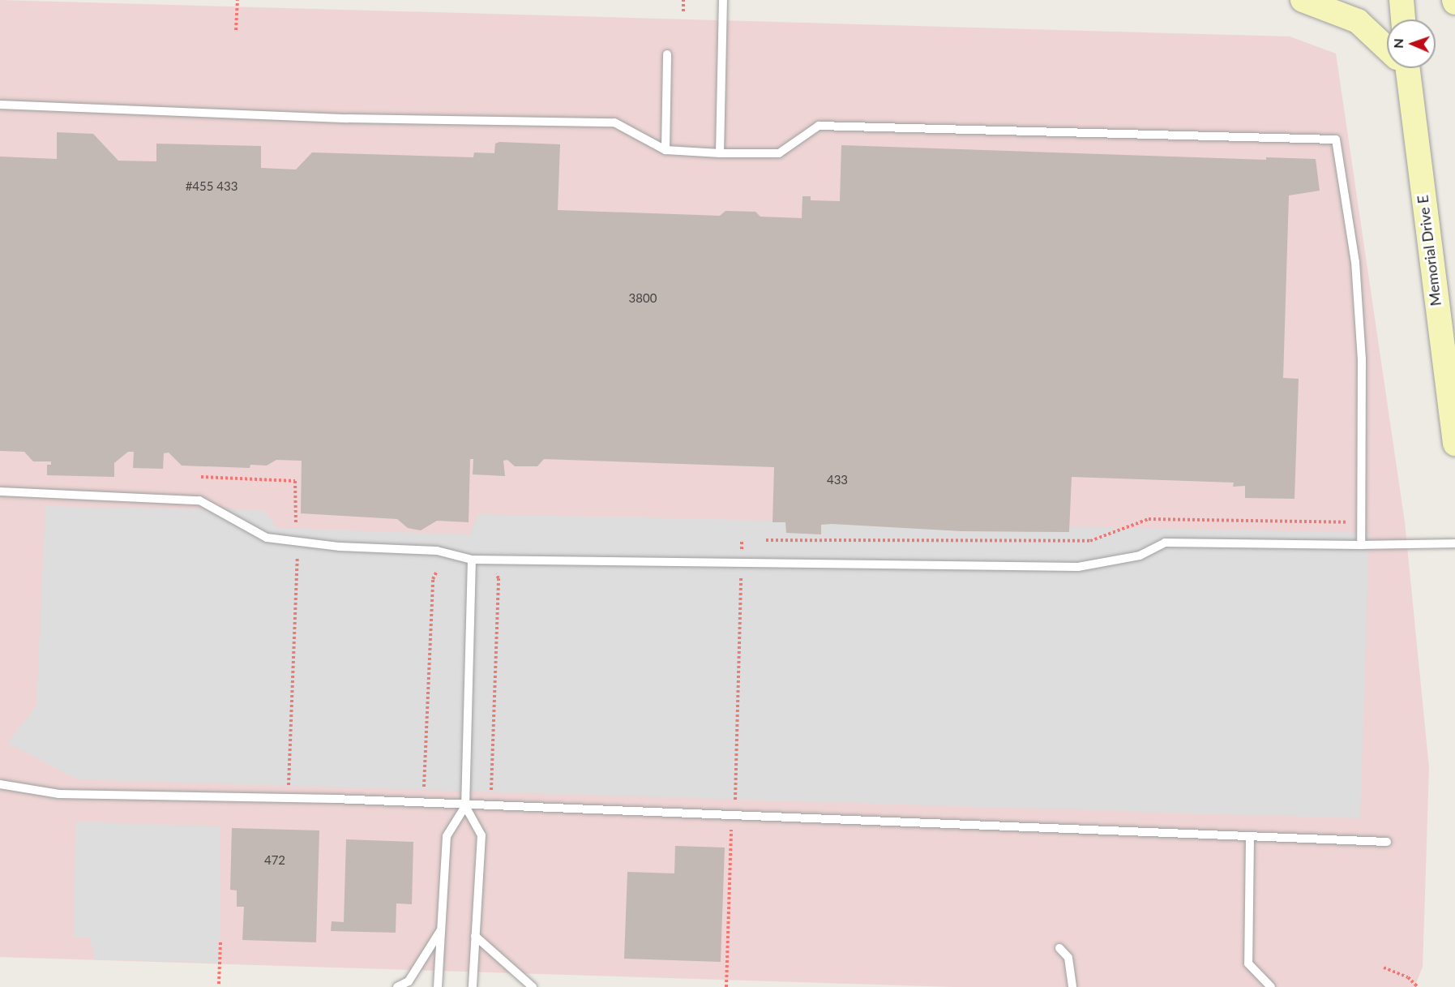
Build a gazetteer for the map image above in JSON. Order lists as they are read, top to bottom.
{
  "streets": {
    "main road": ["Memorial Drive E"]
  },
  "house_numbers": [
    "#455 433",
    "3800",
    "433",
    "472"
  ],
  "north": "left"
}
